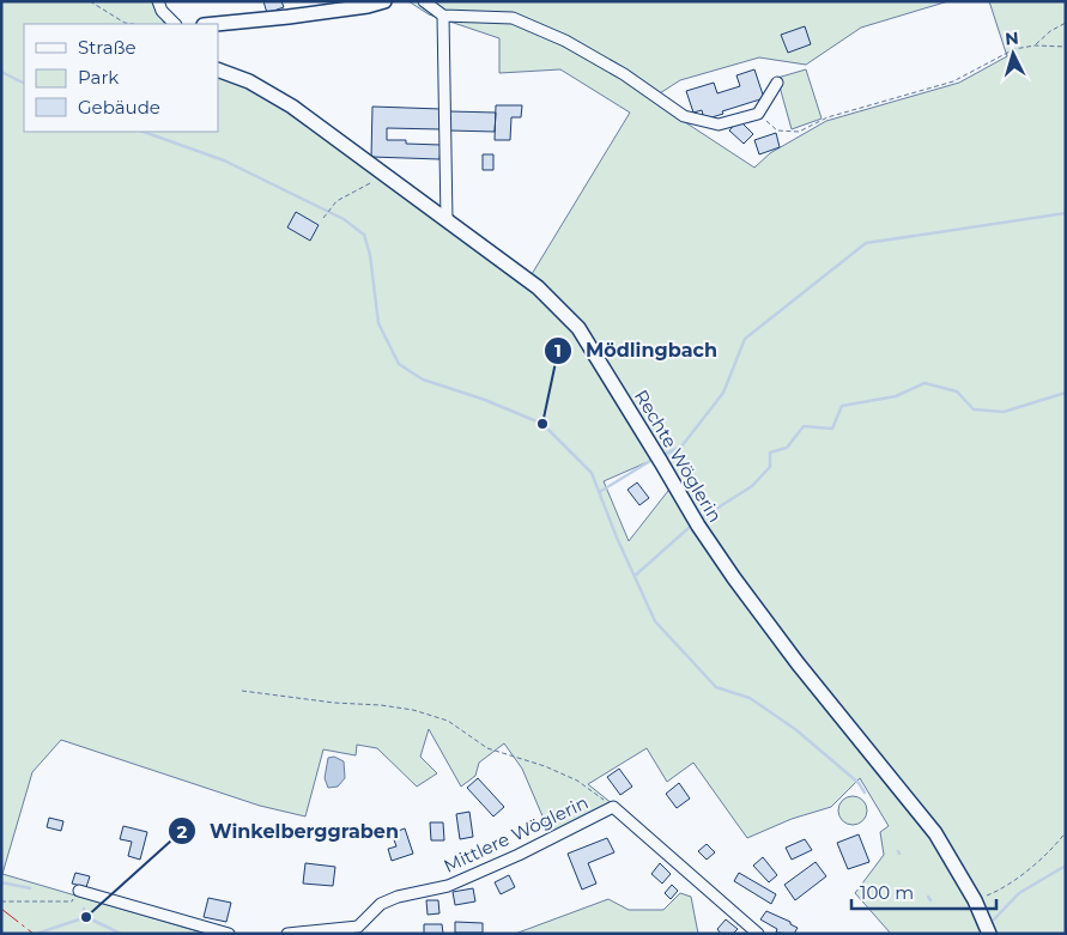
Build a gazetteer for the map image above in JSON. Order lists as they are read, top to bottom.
{
  "streets": {
    "main road": ["Rechte Wöglerin"],
    "street": ["Mittlere Wöglerin"]
  },
  "places": ["Mödlingbach", "Winkelberggraben"],
  "legend": ["Straße", "Park", "Gebäude"],
  "scale_bar": "100 m",
  "north": "top"
}
